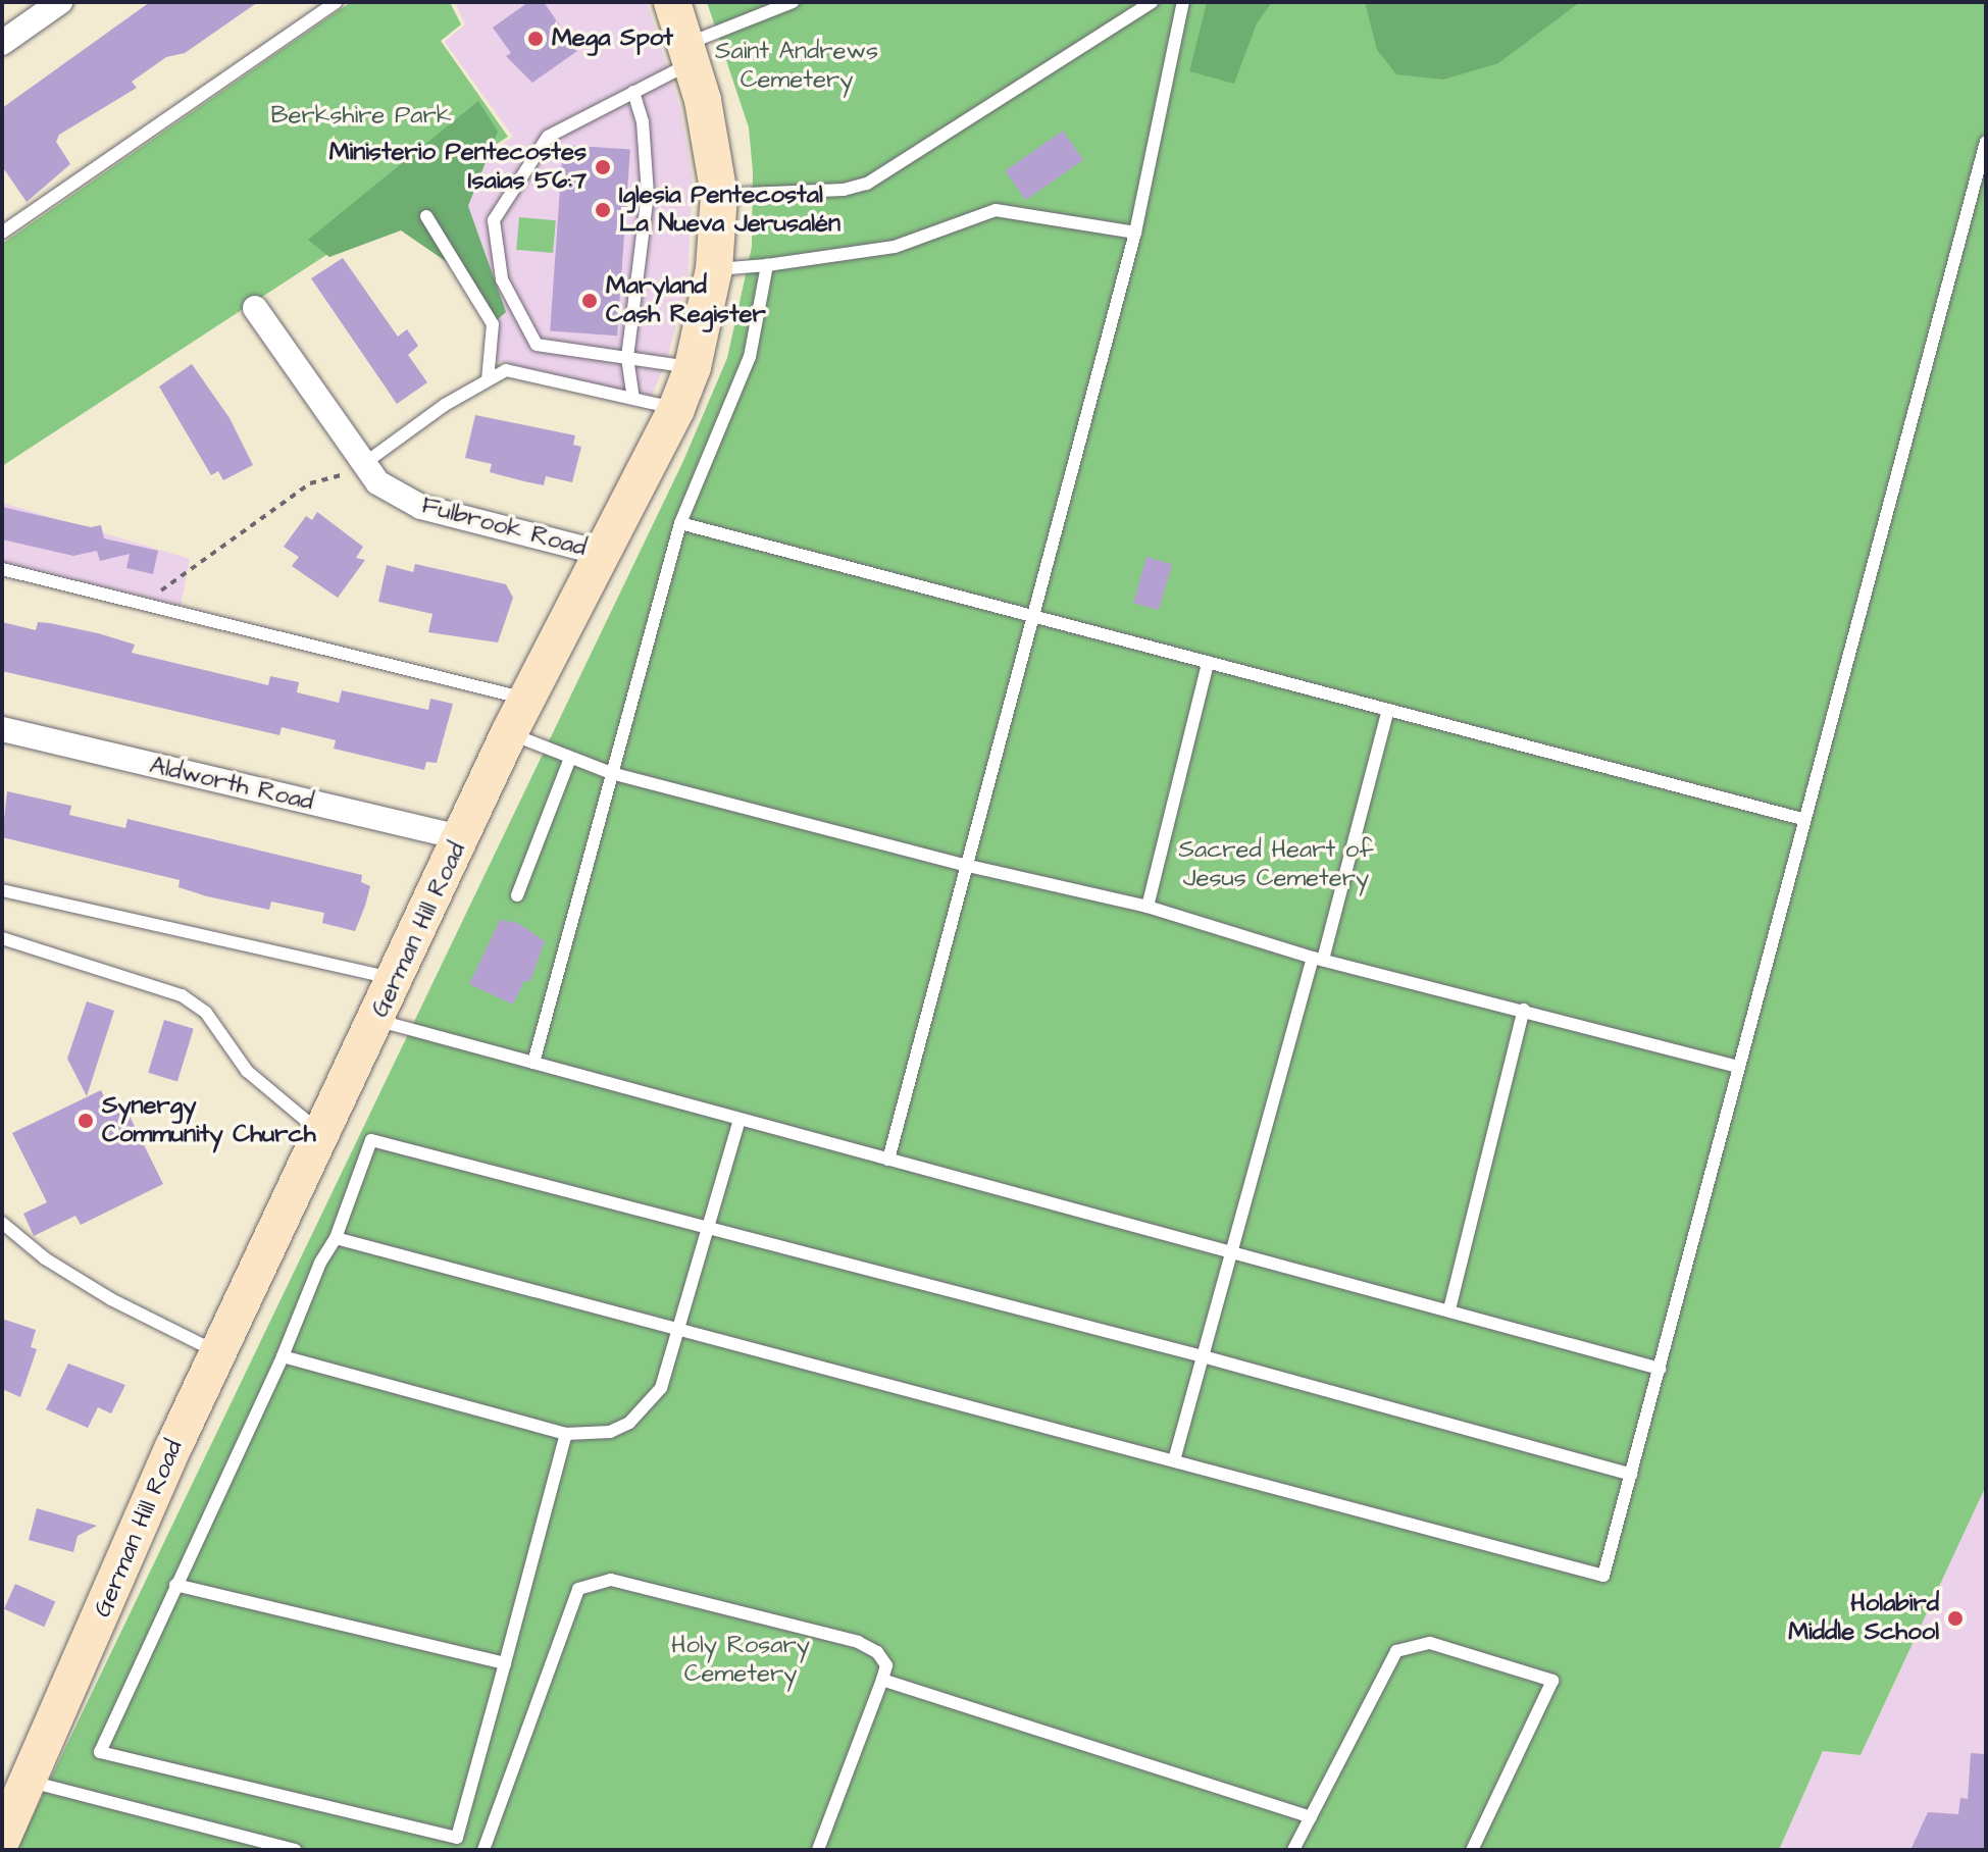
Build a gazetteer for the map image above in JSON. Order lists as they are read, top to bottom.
{
  "streets": {
    "street": ["Fulbrook Road", "Aldworth Road", "German Hill Road"]
  },
  "crossings": [
    ["Fulbrook Road", "German Hill Road"],
    ["Aldworth Road", "German Hill Road"]
  ],
  "parks": [
    "Saint Andrews Cemetery",
    "Berkshire Park",
    "Sacred Heart of Jesus Cemetery",
    "Holy Rosary Cemetery"
  ],
  "places": [
    "Mega Spot",
    "Ministerio Pentecostes Isaias 56:7",
    "Iglesia Pentecostal La Nueva Jerusalén",
    "Maryland Cash Register",
    "Synergy Community Church",
    "Holabird Middle School"
  ]
}
